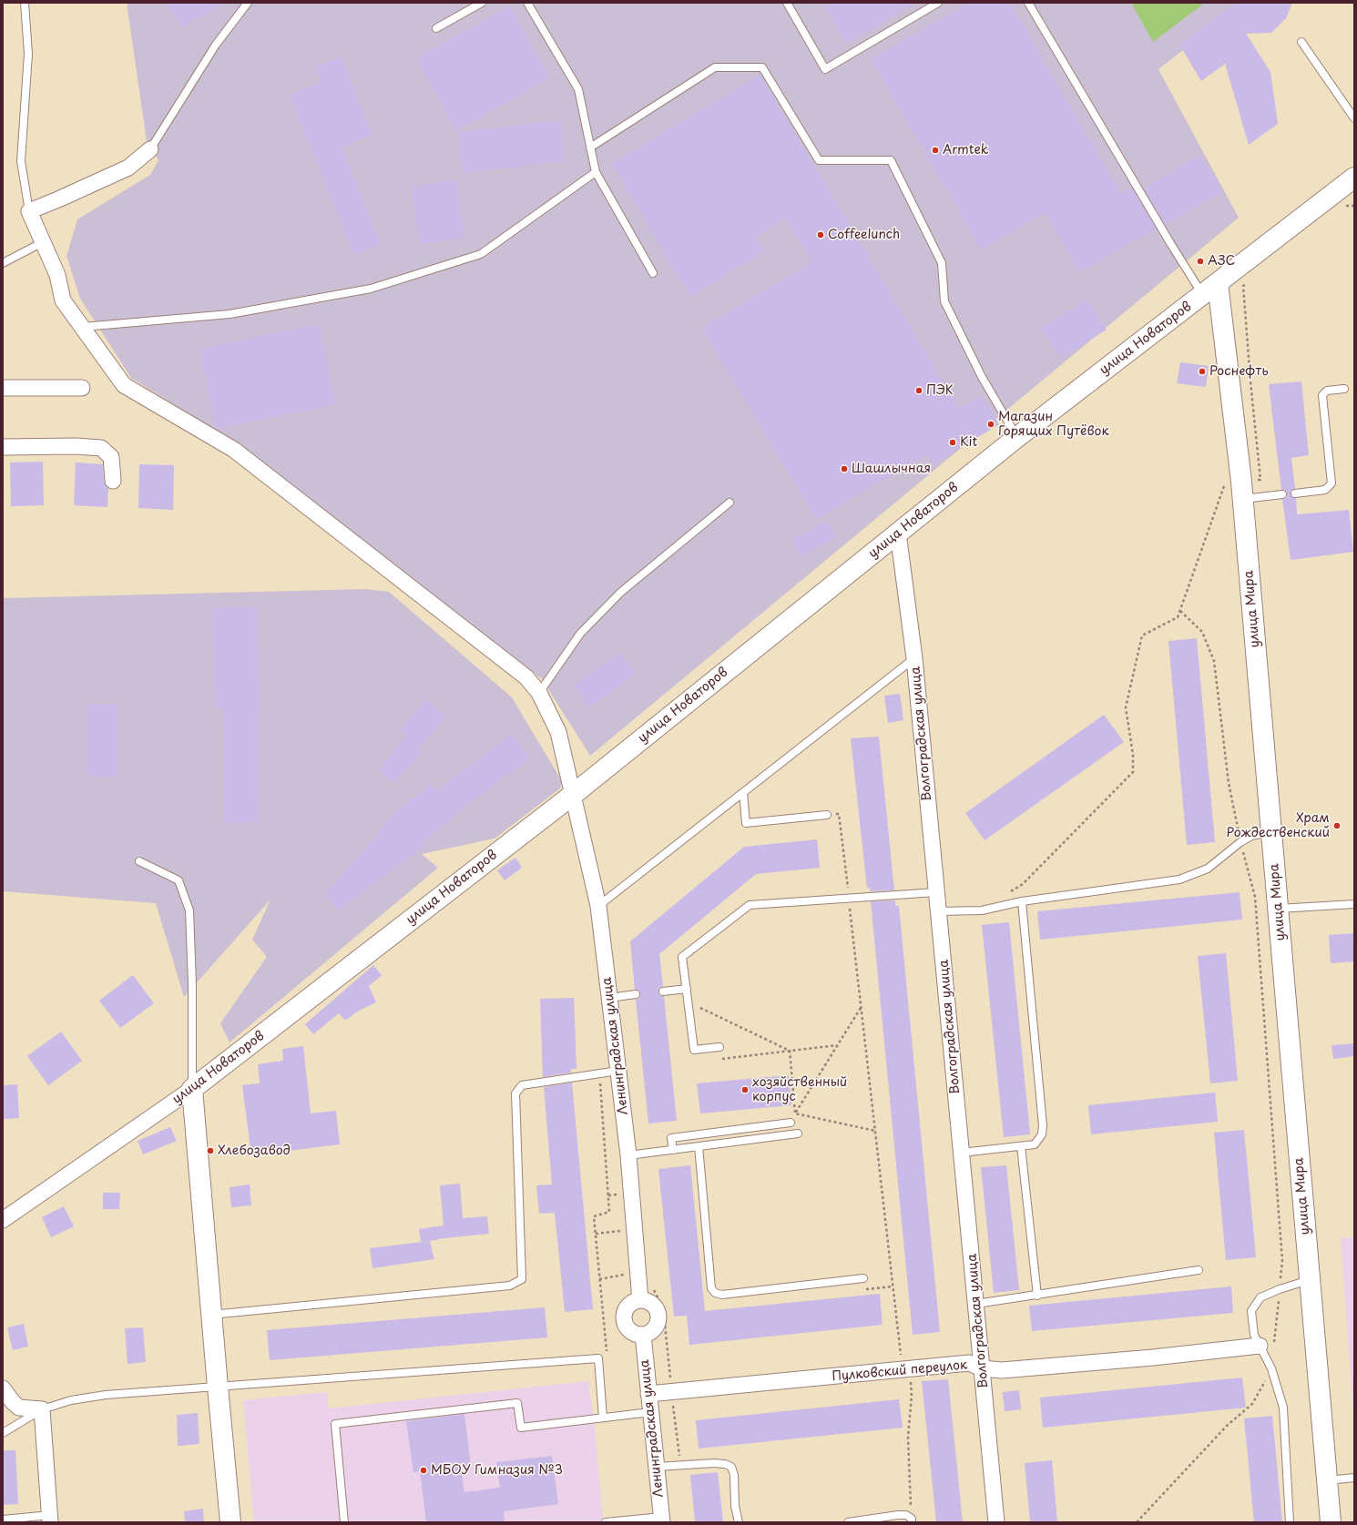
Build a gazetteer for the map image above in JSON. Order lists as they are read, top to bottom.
{
  "streets": {
    "street": [
      "улица Новаторов",
      "улица Мира",
      "Волгоградская улица",
      "Ленинградская улица",
      "Пулковский переулок"
    ]
  },
  "crossings": [
    ["улица Новаторов", "улица Мира"],
    ["улица Новаторов", "Волгоградская улица"],
    ["улица Новаторов", "Ленинградская улица"],
    ["Волгоградская улица", "Пулковский переулок"],
    ["Ленинградская улица", "Пулковский переулок"]
  ],
  "places": [
    "Armtek",
    "Coffeelunch",
    "АЗС",
    "Роснефть",
    "ПЭК",
    "Магазин Горящих Путёвок",
    "Kit",
    "Шашлычная",
    "Храм Рождественский",
    "хозяйственный корпус",
    "Хлебозавод",
    "МБОУ Гимназия №3"
  ]
}
